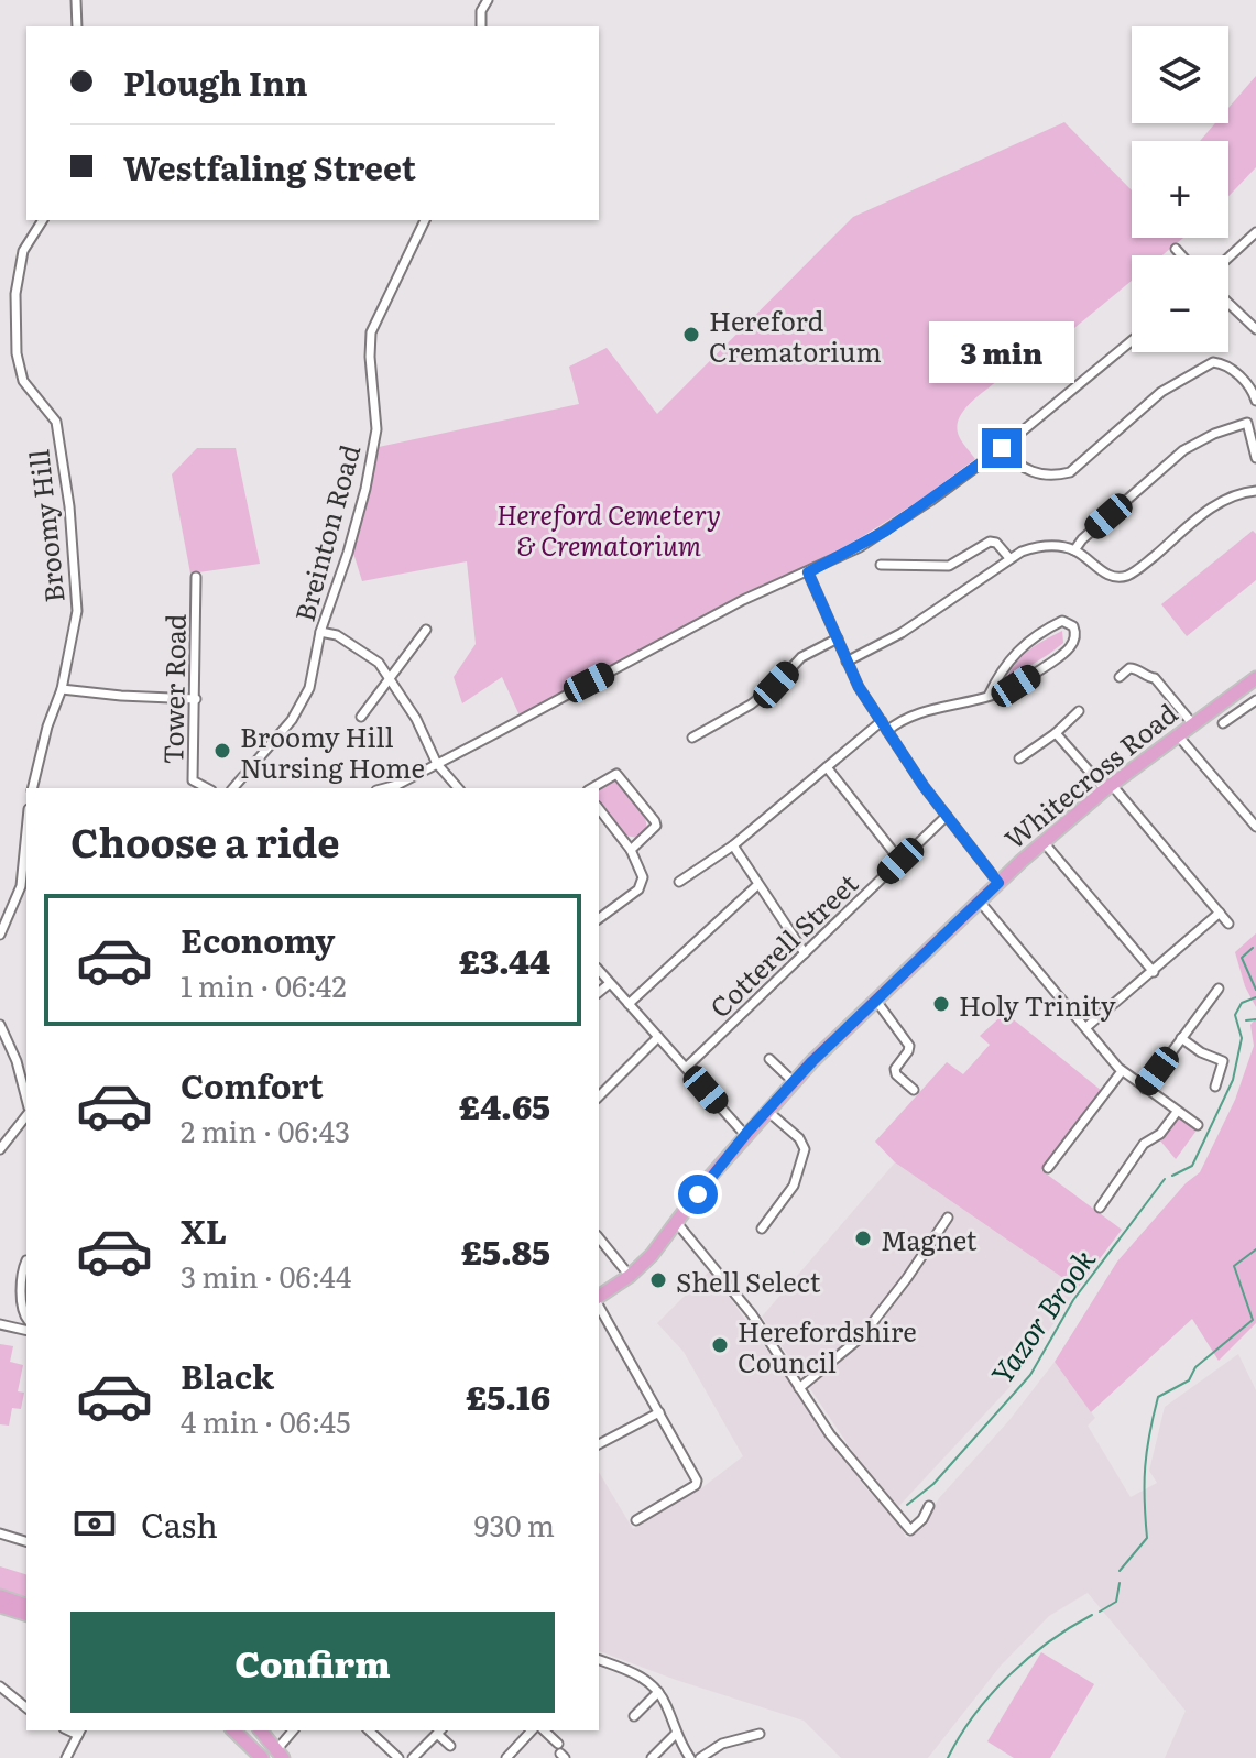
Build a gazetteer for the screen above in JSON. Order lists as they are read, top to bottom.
{
  "streets": {
    "highway": ["Whitecross Road"],
    "street": [
      "Broomy Hill",
      "Breinton Road",
      "Tower Road",
      "Cotterell Street"
    ]
  },
  "water": ["Yazor Brook"],
  "parks": ["Hereford Cemetery & Crematorium"],
  "places": [
    "Hereford Crematorium",
    "Broomy Hill Nursing Home",
    "Holy Trinity",
    "Magnet",
    "Shell Select",
    "Herefordshire Council"
  ],
  "page": {
    "map_buttons": ["+", "−"],
    "banner": ["Plough Inn", "Westfaling Street"],
    "bubble": "3 min",
    "heading": "Choose a ride",
    "list": [
      {
        "name": "Economy",
        "note": "1 min · 06:42",
        "value": "£3.44"
      },
      {
        "name": "Comfort",
        "note": "2 min · 06:43",
        "value": "£4.65"
      },
      {
        "name": "XL",
        "note": "3 min · 06:44",
        "value": "£5.85"
      },
      {
        "name": "Black",
        "note": "4 min · 06:45",
        "value": "£5.16"
      }
    ],
    "pay": ["Cash", "930 m"],
    "buttons": "Confirm"
  }
}
